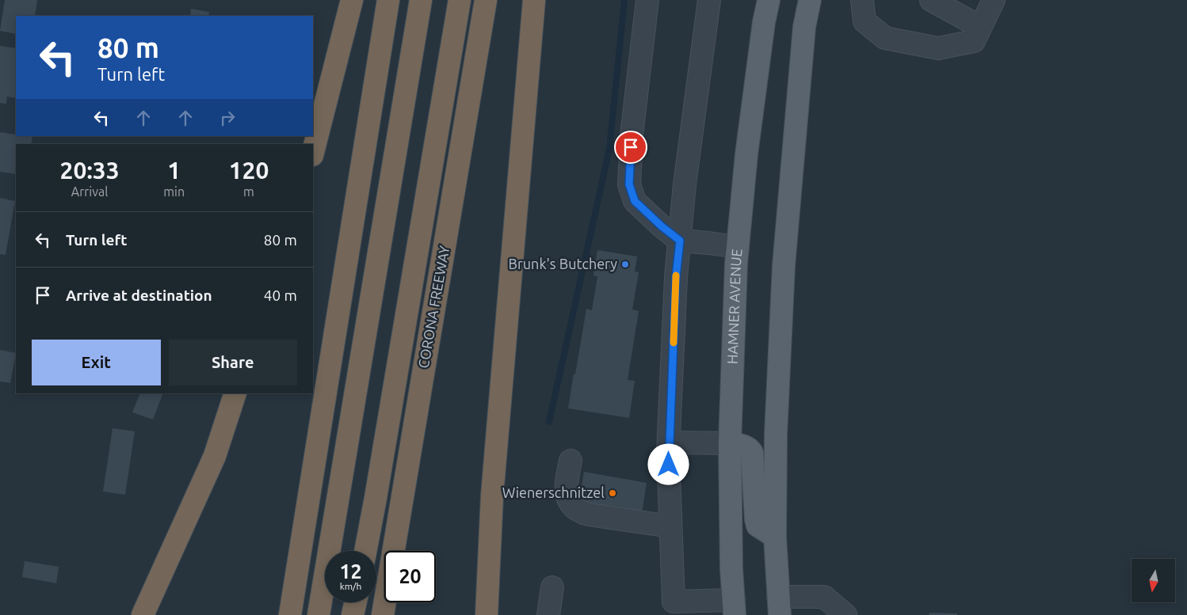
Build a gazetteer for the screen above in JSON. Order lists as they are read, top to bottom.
{
  "streets": {
    "highway": ["CORONA FREEWAY"],
    "main road": ["HAMNER AVENUE"]
  },
  "places": ["Brunk's Butchery", "Wienerschnitzel"],
  "north": "bottom",
  "page": {
    "turn": ["80 m", "Turn left"],
    "eta": [
      "20:33",
      "Arrival",
      "1",
      "min",
      "120",
      "m"
    ],
    "list": [
      {
        "name": "Turn left",
        "value": "80 m"
      },
      {
        "name": "Arrive at destination",
        "value": "40 m"
      }
    ],
    "buttons": ["Exit", "Share"],
    "speed": "12 km/h",
    "limit": "20"
  }
}
